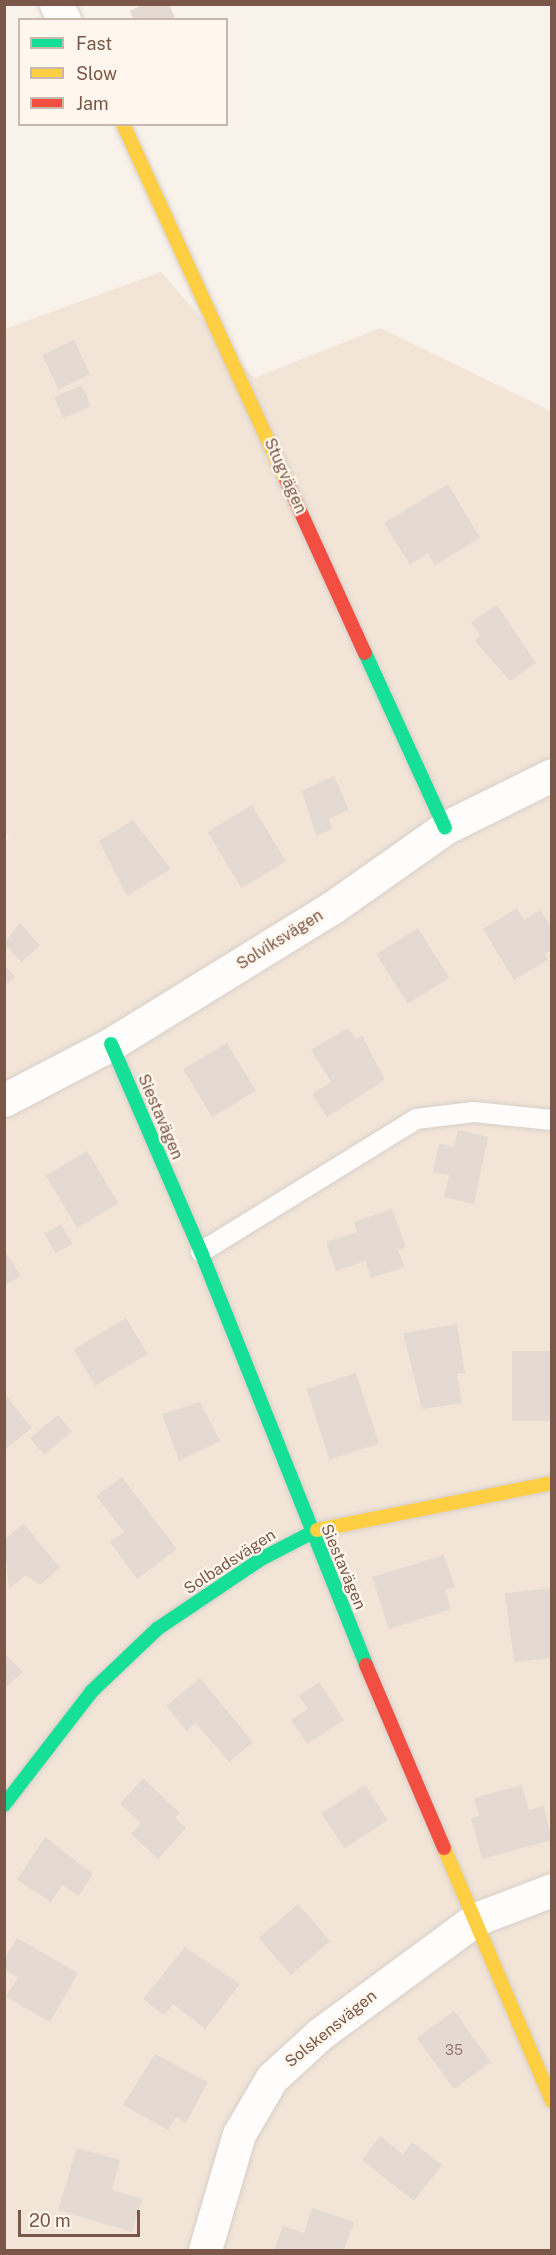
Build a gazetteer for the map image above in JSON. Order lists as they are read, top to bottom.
{
  "streets": {
    "street": [
      "Stugvägen",
      "Solviksvägen",
      "Siestavägen",
      "Solbadsvägen",
      "Solskensvägen"
    ]
  },
  "crossings": [
    ["Stugvägen", "Solviksvägen"],
    ["Solviksvägen", "Siestavägen"],
    ["Siestavägen", "Solbadsvägen"],
    ["Siestavägen", "Solskensvägen"]
  ],
  "house_numbers": ["35"],
  "legend": ["Fast", "Slow", "Jam"],
  "scale_bar": "20 m"
}
